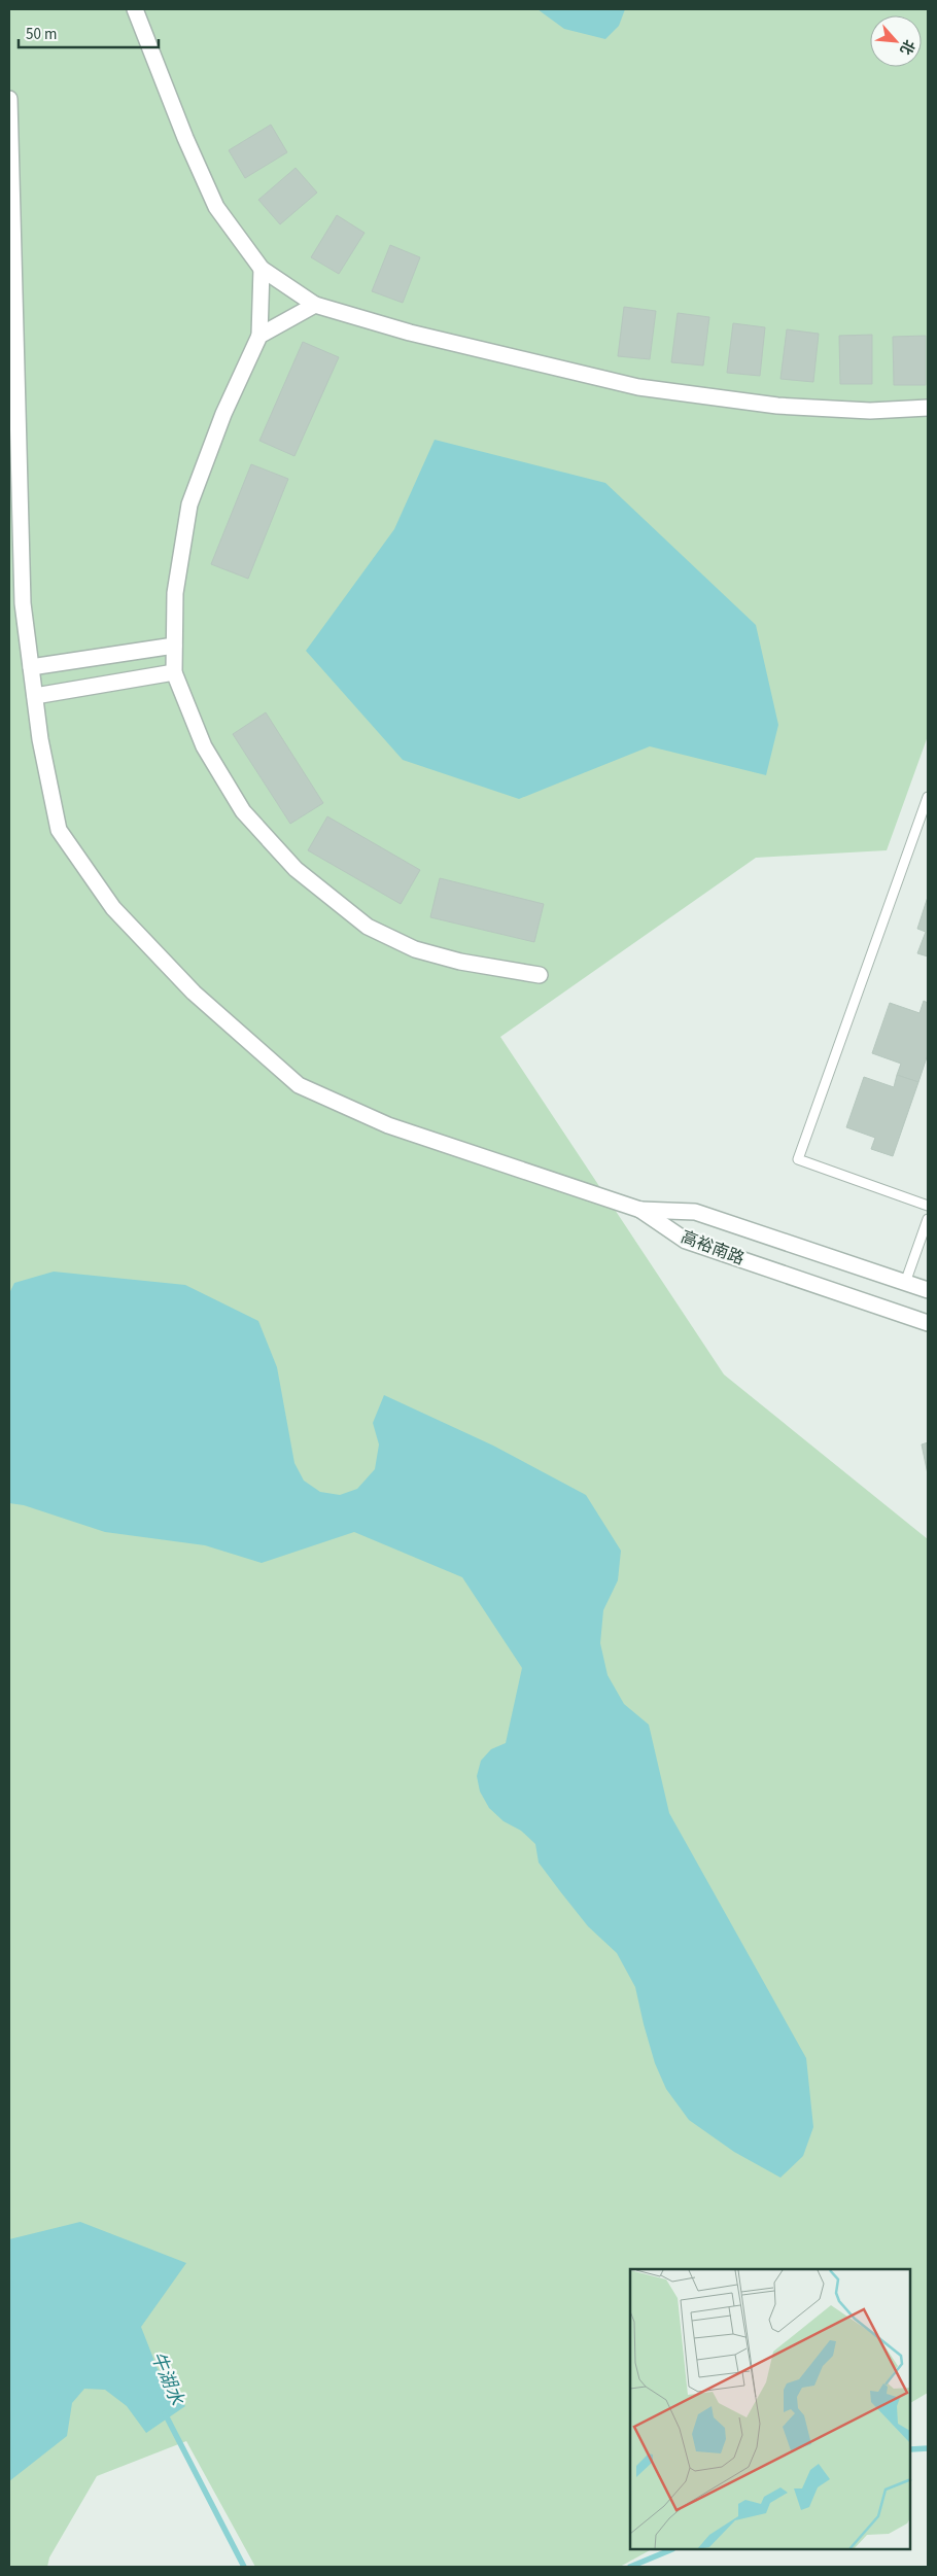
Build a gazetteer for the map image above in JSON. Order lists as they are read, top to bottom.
{
  "streets": {
    "street": ["高裕南路"]
  },
  "water": ["牛湖水"],
  "scale_bar": "50 m",
  "north": "bottom right"
}
